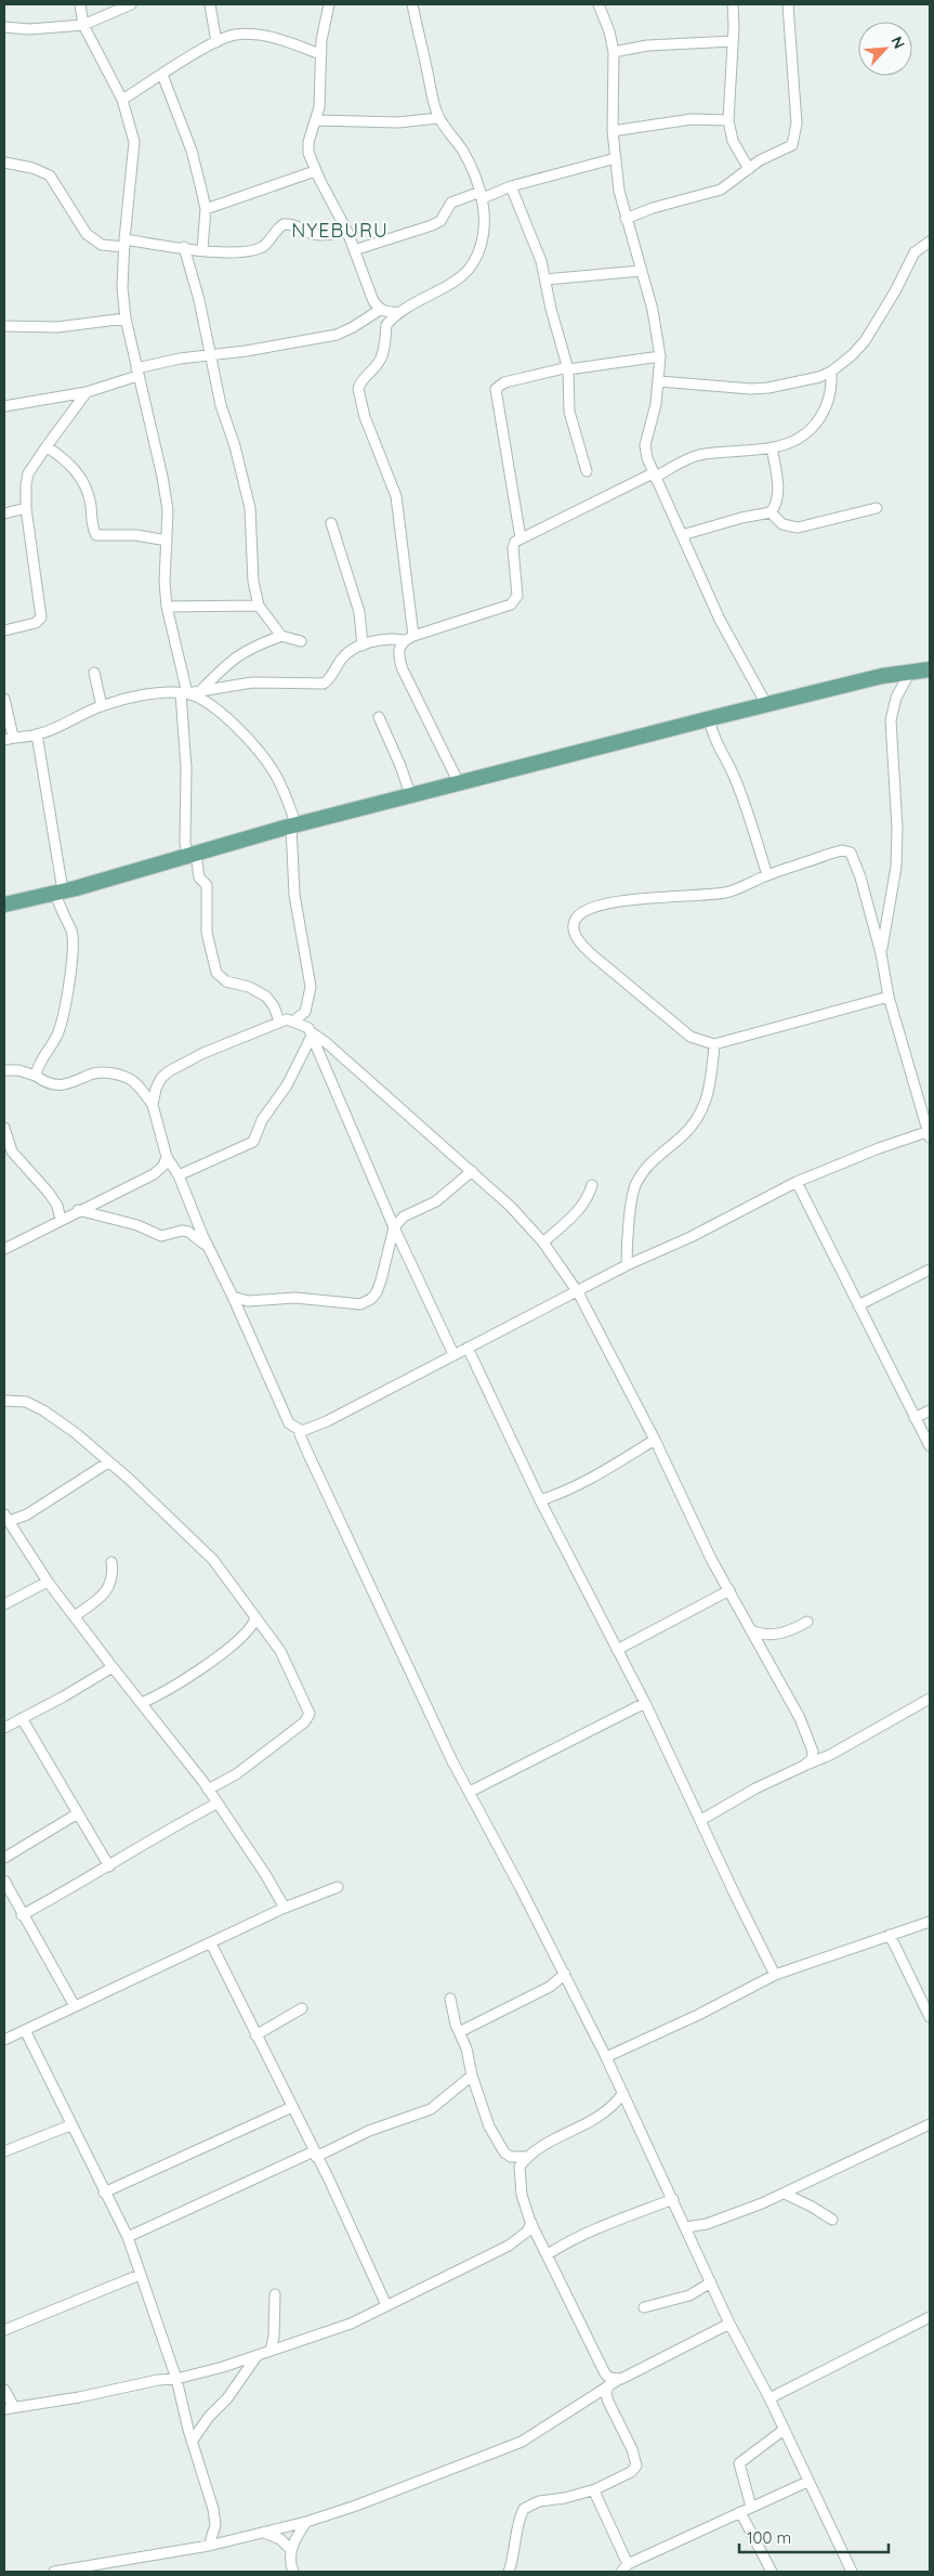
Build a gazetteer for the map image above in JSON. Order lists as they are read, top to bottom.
{
  "districts": ["NYEBURU"],
  "scale_bar": "100 m",
  "north": "top right"
}
